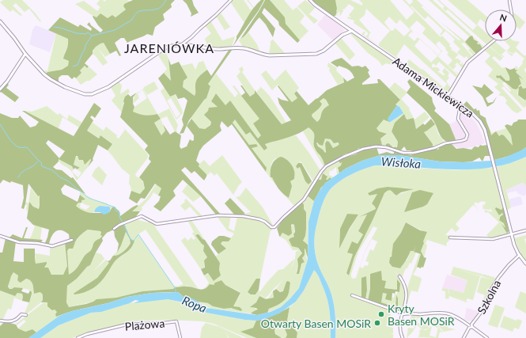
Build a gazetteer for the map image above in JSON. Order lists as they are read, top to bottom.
{
  "streets": {
    "street": ["Adama Mickiewicza", "Szkolna", "Plażowa"]
  },
  "crossings": [
    ["Adama Mickiewicza", "Szkolna"]
  ],
  "districts": ["JARENIÓWKA"],
  "water": ["Wisłoka", "Ropa"],
  "places": ["Kryty Basen MOSiR", "Otwarty Basen MOSiR"],
  "north": "top"
}
